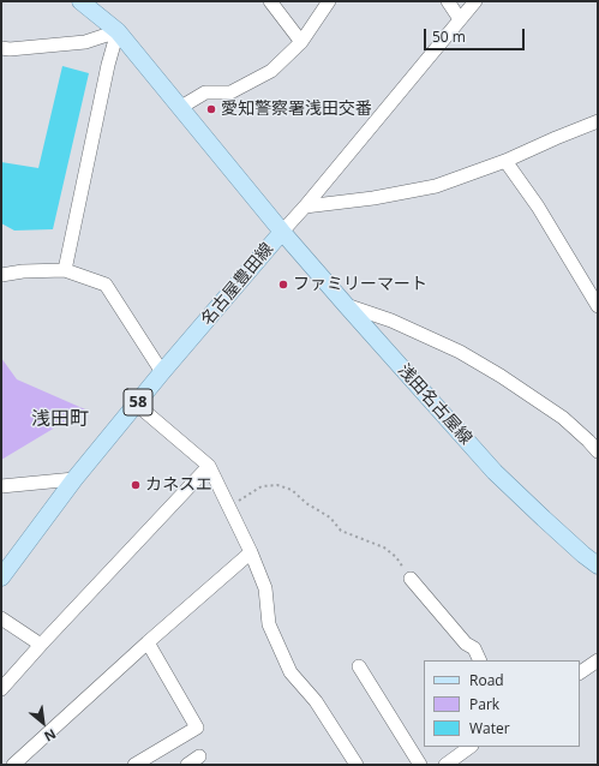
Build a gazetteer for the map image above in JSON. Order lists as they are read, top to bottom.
{
  "streets": {
    "main road": ["名古屋豊田線", "58", "浅田名古屋線"]
  },
  "crossings": [
    ["名古屋豊田線", "浅田名古屋線"]
  ],
  "districts": ["浅田町"],
  "places": ["愛知警察署浅田交番", "ファミリーマート", "カネスエ"],
  "legend": ["Road", "Park", "Water"],
  "scale_bar": "50 m",
  "north": "bottom right"
}
